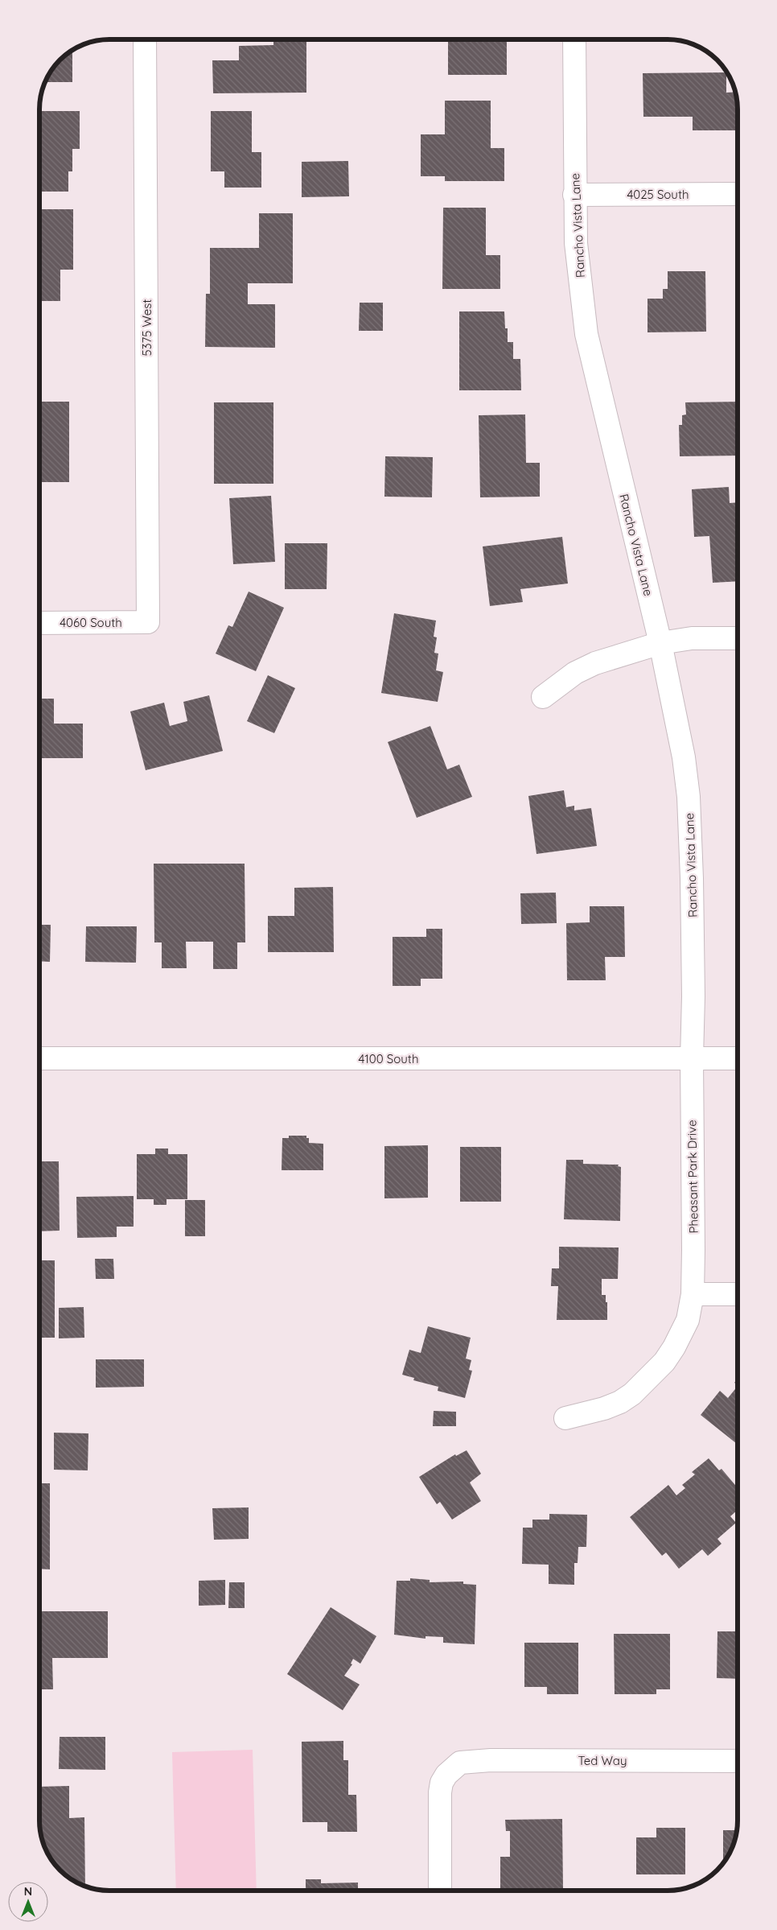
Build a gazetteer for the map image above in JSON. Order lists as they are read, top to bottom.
{
  "streets": {
    "street": [
      "4025 South",
      "Rancho Vista Lane",
      "5375 West",
      "4060 South",
      "4100 South",
      "Pheasant Park Drive",
      "Ted Way"
    ]
  },
  "crossings": [
    ["4025 South", "Rancho Vista Lane"],
    ["Rancho Vista Lane", "4100 South"],
    ["Rancho Vista Lane", "Pheasant Park Drive"],
    ["5375 West", "4060 South"],
    ["4100 South", "Pheasant Park Drive"]
  ],
  "north": "top"
}
